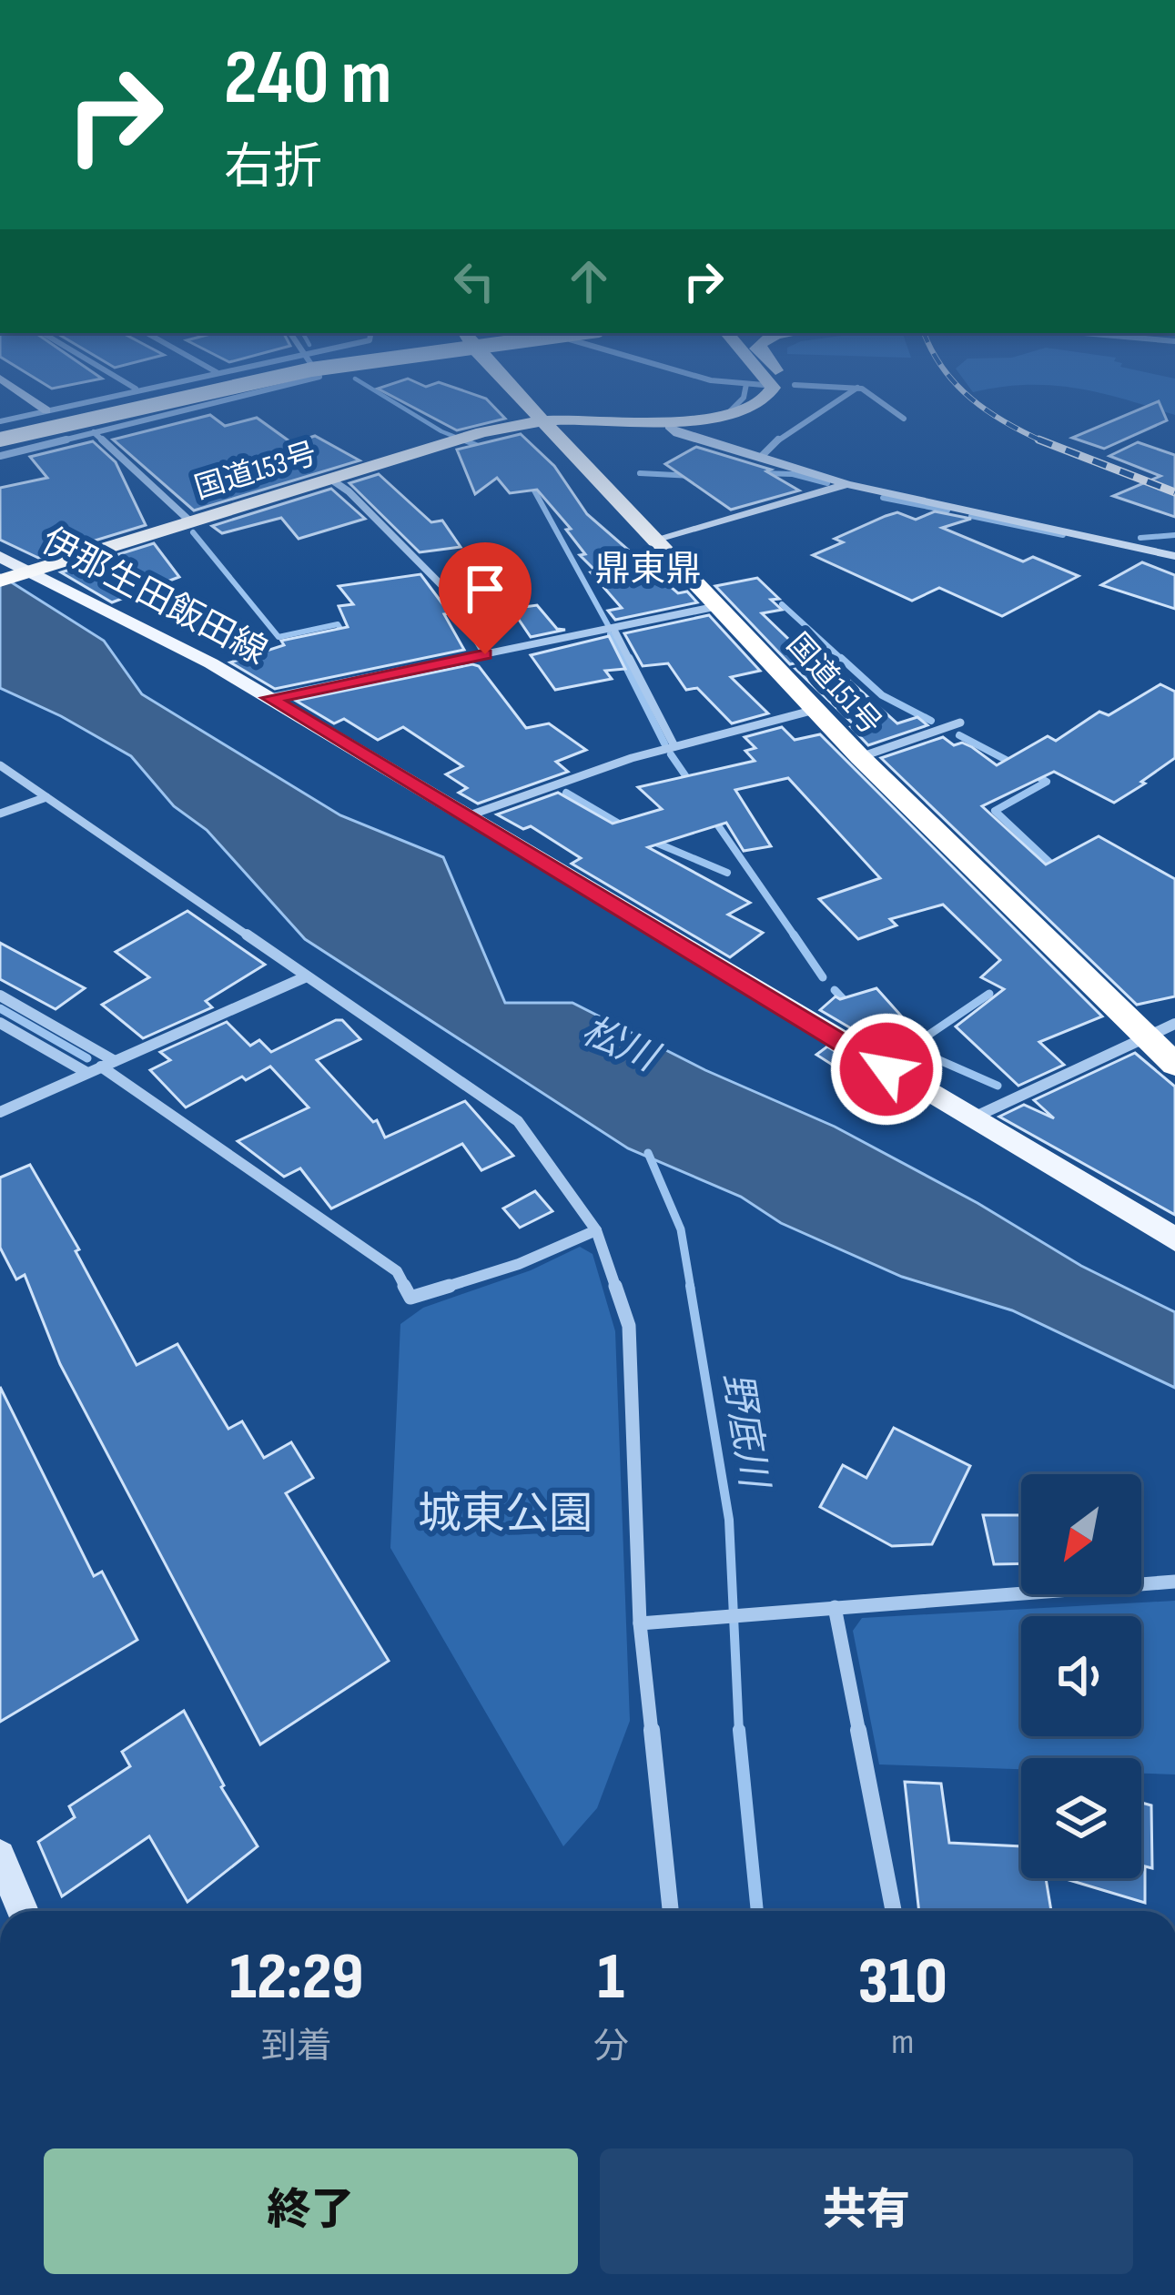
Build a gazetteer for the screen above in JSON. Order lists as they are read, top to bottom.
{
  "streets": {
    "highway": ["国道153号", "国道151号"],
    "main road": ["伊那生田飯田線"]
  },
  "crossings": [
    ["国道153号", "伊那生田飯田線"],
    ["国道153号", "国道151号"]
  ],
  "districts": ["鼎東鼎"],
  "water": ["松川", "野底川"],
  "parks": ["城東公園"],
  "north": "bottom left",
  "page": {
    "turn": ["240 m", "右折"],
    "eta": [
      "12:29",
      "到着",
      "1",
      "分",
      "310",
      "m"
    ],
    "buttons": ["終了", "共有"]
  }
}
